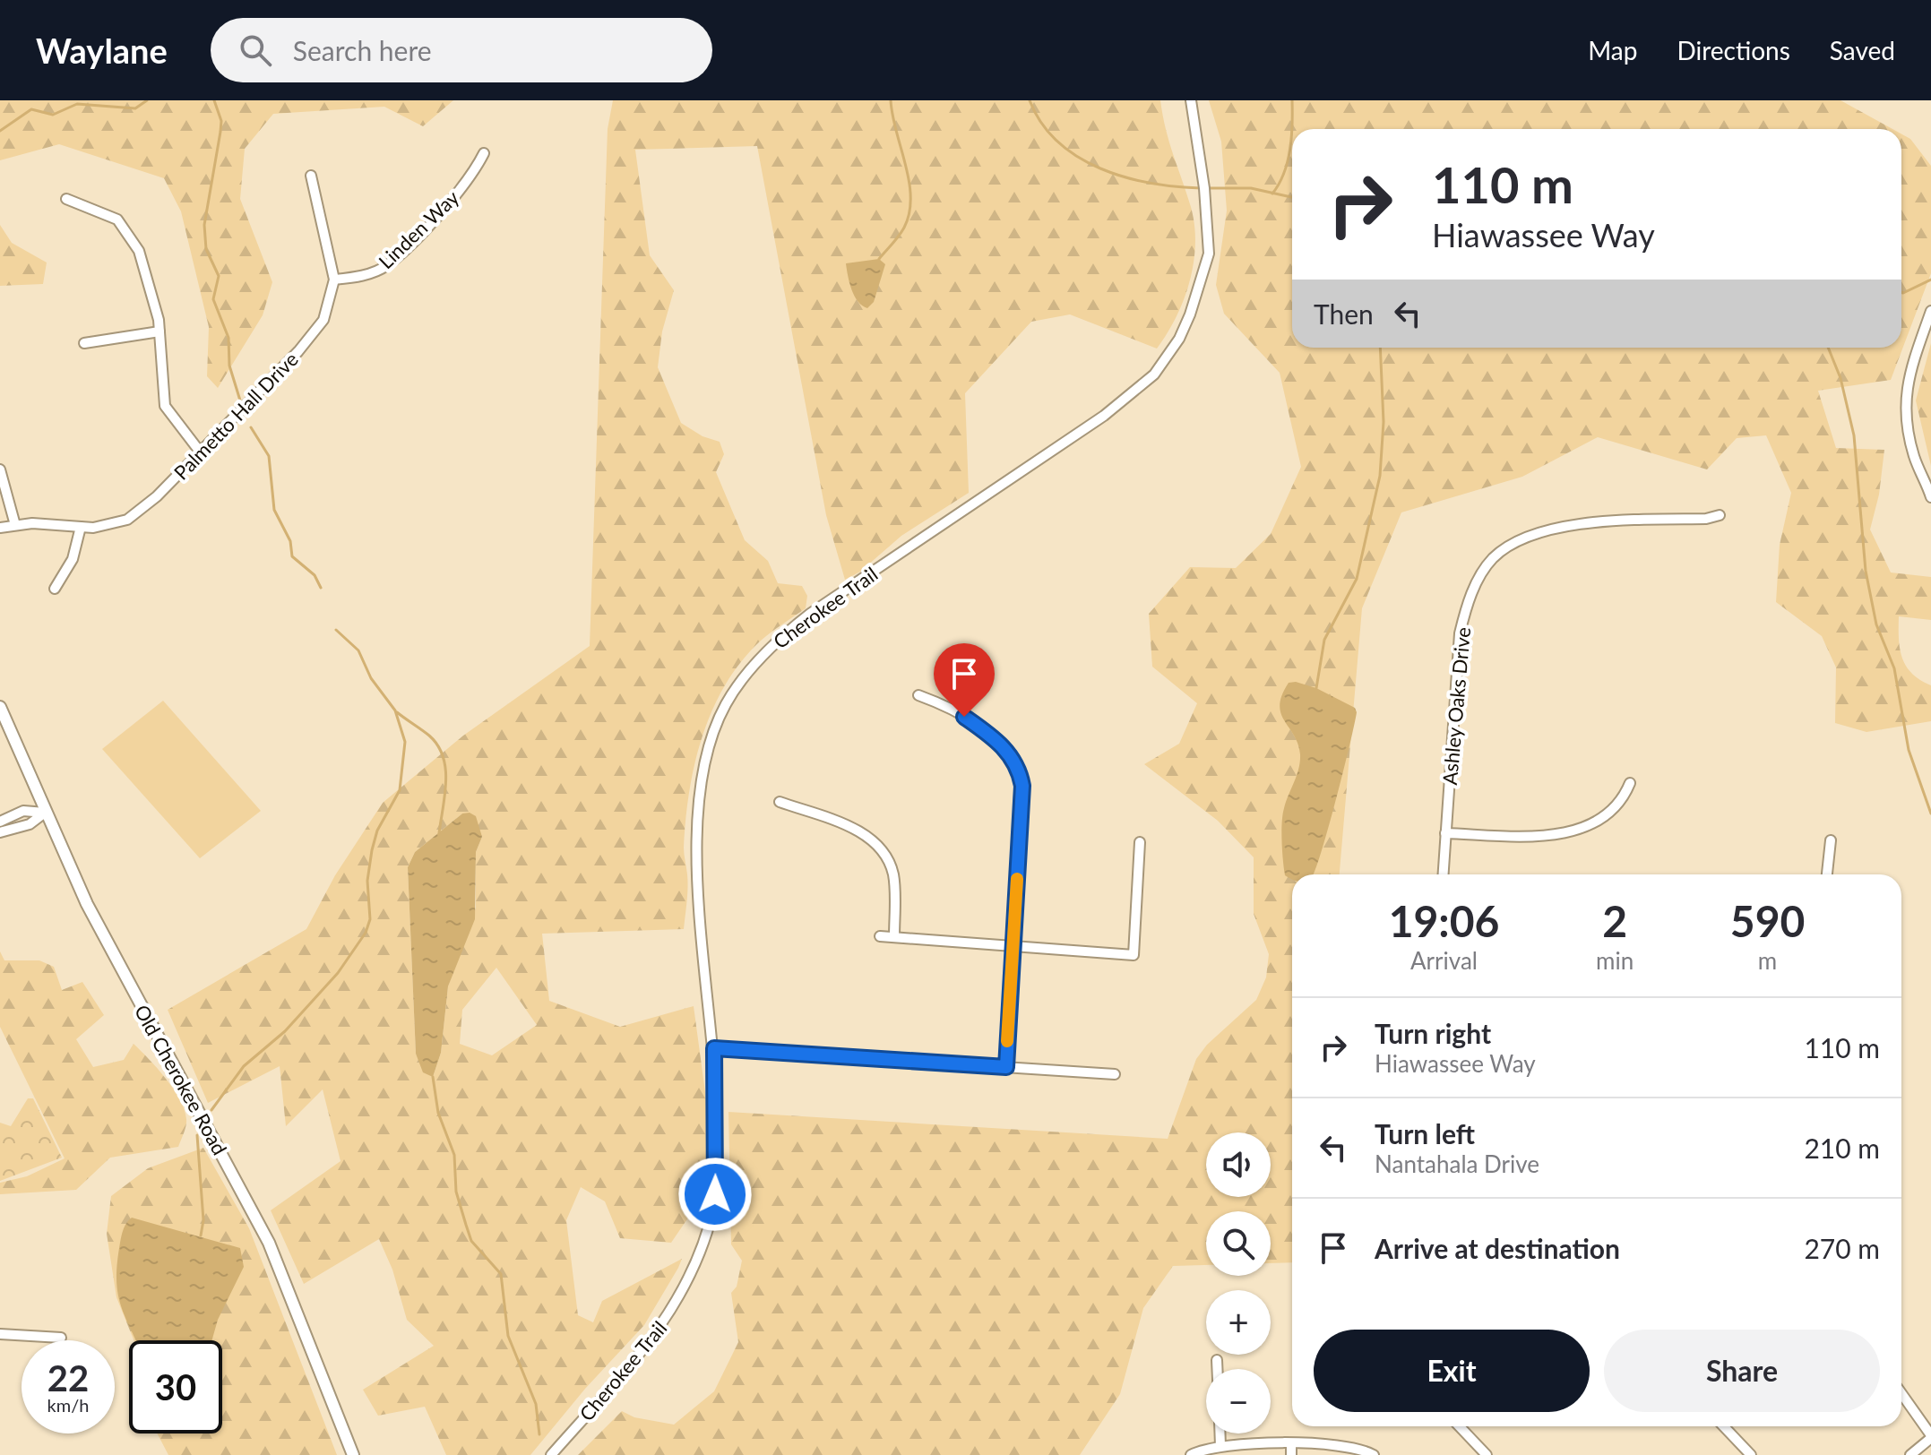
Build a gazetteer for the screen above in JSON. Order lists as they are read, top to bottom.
{
  "streets": {
    "street": [
      "Linden Way",
      "Palmetto Hall Drive",
      "Cherokee Trail",
      "Ashley Oaks Drive",
      "Old Cherokee Road"
    ]
  },
  "crossings": [
    ["Linden Way", "Palmetto Hall Drive"]
  ],
  "page": {
    "header": "Waylane",
    "search": "Search here",
    "nav": ["Map", "Directions", "Saved"],
    "turn": ["110 m", "Hiawassee Way"],
    "then": "Then",
    "eta": [
      "19:06",
      "Arrival",
      "2",
      "min",
      "590",
      "m"
    ],
    "list": [
      {
        "name": "Turn right",
        "note": "Hiawassee Way",
        "value": "110 m"
      },
      {
        "name": "Turn left",
        "note": "Nantahala Drive",
        "value": "210 m"
      },
      {
        "name": "Arrive at destination",
        "value": "270 m"
      }
    ],
    "map_buttons": ["+", "−"],
    "buttons": ["Exit", "Share"],
    "speed": "22 km/h",
    "limit": "30"
  }
}
